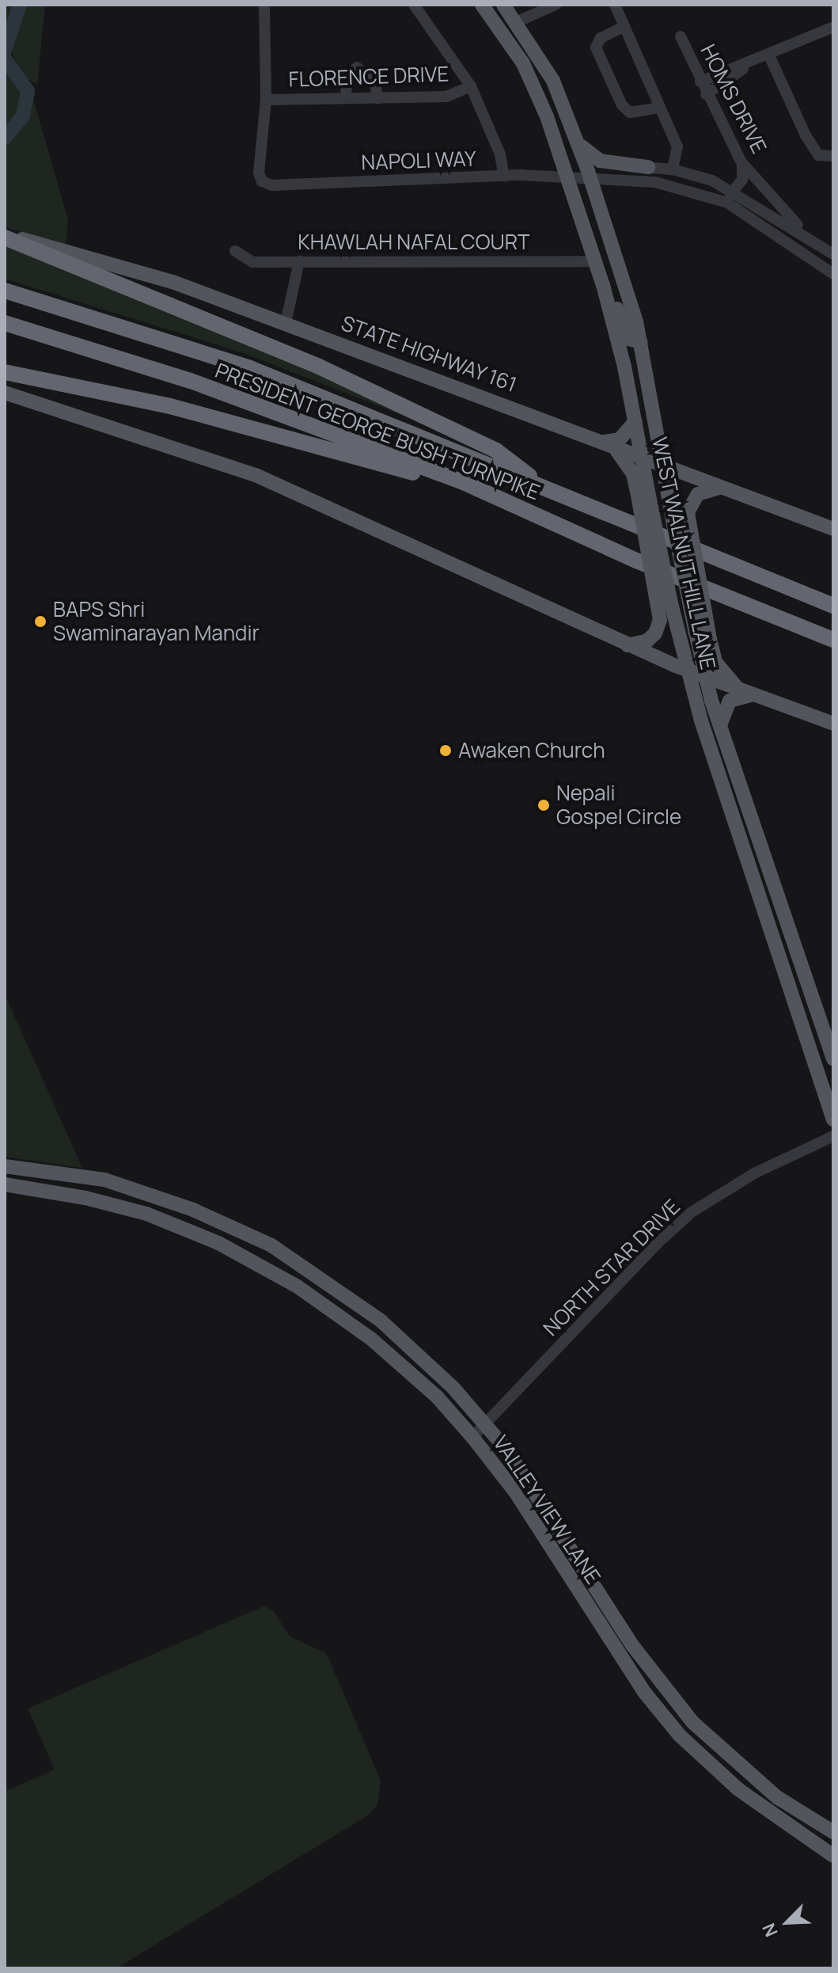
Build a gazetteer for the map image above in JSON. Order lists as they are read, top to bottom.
{
  "streets": {
    "highway": ["PRESIDENT GEORGE BUSH TURNPIKE"],
    "main road": ["STATE HIGHWAY 161", "WEST WALNUT HILL LANE", "VALLEY VIEW LANE"],
    "street": [
      "FLORENCE DRIVE",
      "HOMS DRIVE",
      "NAPOLI WAY",
      "KHAWLAH NAFAL COURT",
      "NORTH STAR DRIVE"
    ]
  },
  "crossings": [
    ["FLORENCE DRIVE", "NAPOLI WAY"],
    ["NAPOLI WAY", "WEST WALNUT HILL LANE"],
    ["KHAWLAH NAFAL COURT", "WEST WALNUT HILL LANE"],
    ["STATE HIGHWAY 161", "WEST WALNUT HILL LANE"],
    ["NORTH STAR DRIVE", "VALLEY VIEW LANE"]
  ],
  "places": ["BAPS Shri Swaminarayan Mandir", "Awaken Church", "Nepali Gospel Circle"],
  "north": "bottom left"
}
